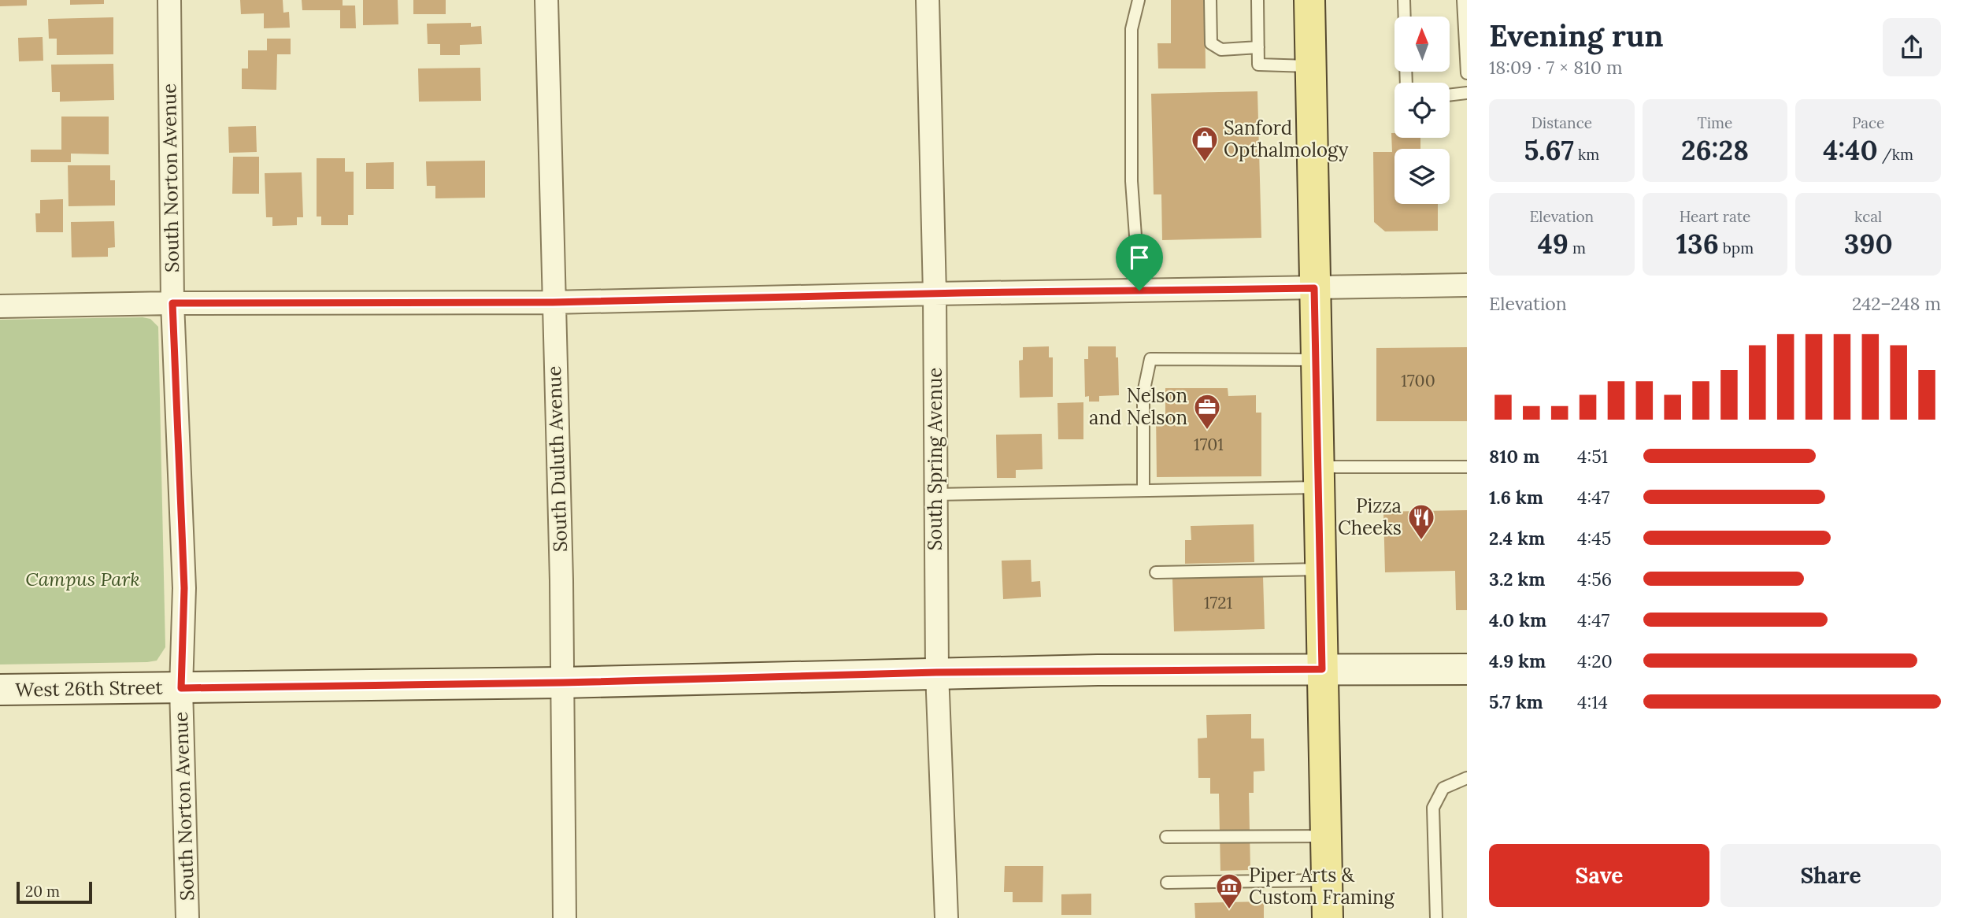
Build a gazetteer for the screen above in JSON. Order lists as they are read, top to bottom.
{
  "streets": {
    "main road": ["West 26th Street"],
    "street": ["South Norton Avenue", "South Duluth Avenue", "South Spring Avenue"]
  },
  "crossings": [
    ["South Norton Avenue", "West 26th Street"],
    ["South Duluth Avenue", "West 26th Street"],
    ["South Spring Avenue", "West 26th Street"]
  ],
  "parks": ["Campus Park"],
  "places": {
    "shop": ["Sanford Opthalmology"],
    "office": ["Nelson and Nelson"],
    "restaurant": ["Pizza Cheeks"],
    "museum": ["Piper Arts & Custom Framing"]
  },
  "house_numbers": ["1700", "1701", "1721"],
  "scale_bar": "20 m",
  "north": "top",
  "page": {
    "heading": ["Evening run", "18:09 · 7 × 810 m"],
    "stats": [
      ["Distance", "5.67 km"],
      ["Time", "26:28"],
      ["Pace", "4:40 /km"],
      ["Elevation", "49 m"],
      ["Heart rate", "136 bpm"],
      ["kcal", "390"]
    ],
    "chart": ["Elevation", "242–248 m"],
    "list": [
      {
        "name": "810 m",
        "note": "4:51"
      },
      {
        "name": "1.6 km",
        "note": "4:47"
      },
      {
        "name": "2.4 km",
        "note": "4:45"
      },
      {
        "name": "3.2 km",
        "note": "4:56"
      },
      {
        "name": "4.0 km",
        "note": "4:47"
      },
      {
        "name": "4.9 km",
        "note": "4:20"
      },
      {
        "name": "5.7 km",
        "note": "4:14"
      }
    ],
    "buttons": ["Save", "Share"],
    "scale": "20 m"
  }
}
